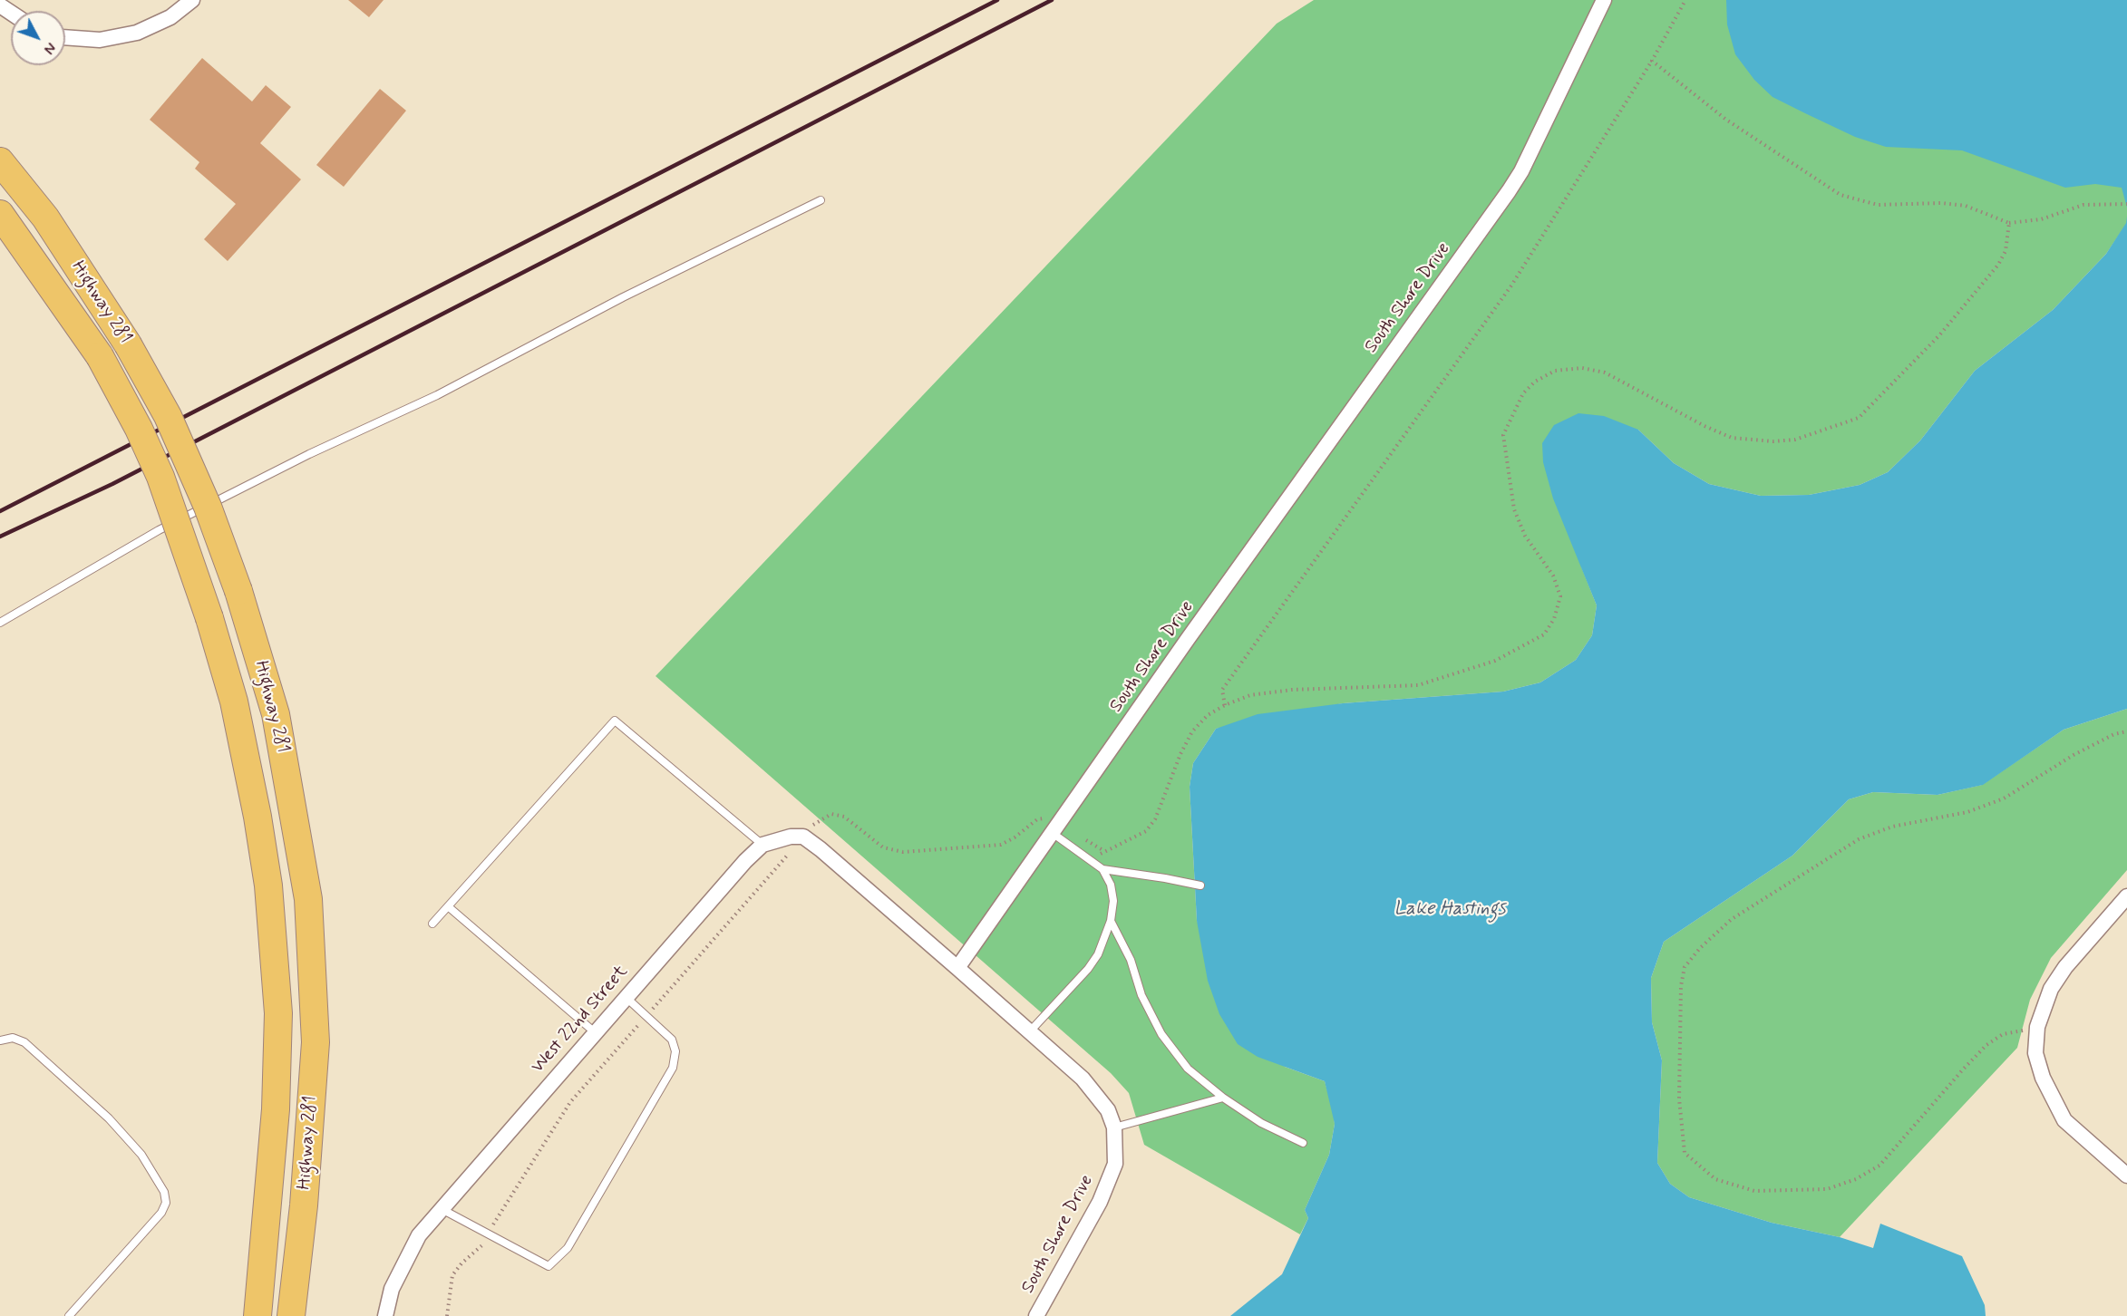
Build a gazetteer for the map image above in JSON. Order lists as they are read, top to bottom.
{
  "streets": {
    "highway": ["Highway 281"],
    "street": ["South Shore Drive", "West 22nd Street"]
  },
  "water": ["Lake Hastings"],
  "north": "bottom right"
}
